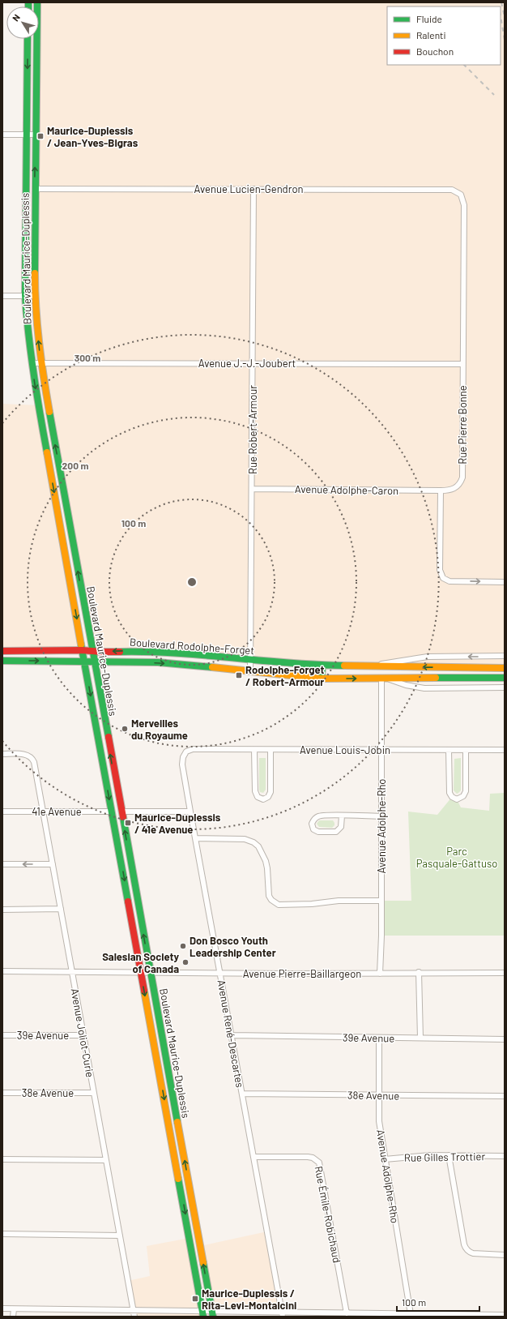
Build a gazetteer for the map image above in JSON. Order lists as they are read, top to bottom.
{
  "streets": {
    "street": [
      "Avenue Lucien-Gendron",
      "Boulevard Maurice-Duplessis",
      "Avenue J.-J.-Joubert",
      "Rue Pierre Bonne",
      "Rue Robert-Armour",
      "Avenue Adolphe-Caron",
      "Boulevard Rodolphe-Forget",
      "Avenue Louis-Jobin",
      "41e Avenue",
      "Avenue Adolphe-Rho",
      "Avenue Pierre-Baillargeon",
      "Avenue Joliot-Curie",
      "Avenue René-Descartes",
      "39e Avenue",
      "38e Avenue",
      "Rue Gilles Trottier",
      "Rue Émile-Robichaud"
    ]
  },
  "crossings": [
    ["Avenue Lucien-Gendron", "Boulevard Maurice-Duplessis"],
    ["Avenue Lucien-Gendron", "Rue Pierre Bonne"],
    ["Avenue Lucien-Gendron", "Rue Robert-Armour"],
    ["Boulevard Maurice-Duplessis", "Avenue J.-J.-Joubert"],
    ["Boulevard Maurice-Duplessis", "Boulevard Rodolphe-Forget"],
    ["Boulevard Maurice-Duplessis", "41e Avenue"],
    ["Boulevard Maurice-Duplessis", "Avenue Pierre-Baillargeon"],
    ["Avenue J.-J.-Joubert", "Rue Pierre Bonne"],
    ["Avenue J.-J.-Joubert", "Rue Robert-Armour"],
    ["Rue Pierre Bonne", "Avenue Adolphe-Caron"],
    ["Rue Robert-Armour", "Avenue Adolphe-Caron"],
    ["Rue Robert-Armour", "Boulevard Rodolphe-Forget"],
    ["Boulevard Rodolphe-Forget", "Avenue Adolphe-Rho"],
    ["Avenue Louis-Jobin", "Avenue Adolphe-Rho"],
    ["Avenue Louis-Jobin", "Avenue René-Descartes"],
    ["41e Avenue", "Avenue Joliot-Curie"],
    ["Avenue Adolphe-Rho", "Avenue Pierre-Baillargeon"],
    ["Avenue Adolphe-Rho", "39e Avenue"],
    ["Avenue Adolphe-Rho", "38e Avenue"],
    ["Avenue Adolphe-Rho", "Rue Gilles Trottier"],
    ["Avenue Pierre-Baillargeon", "Avenue Joliot-Curie"],
    ["Avenue Pierre-Baillargeon", "Avenue René-Descartes"],
    ["Avenue Joliot-Curie", "39e Avenue"],
    ["Avenue Joliot-Curie", "38e Avenue"],
    ["Avenue René-Descartes", "39e Avenue"],
    ["Avenue René-Descartes", "38e Avenue"],
    ["Avenue René-Descartes", "Rue Émile-Robichaud"]
  ],
  "parks": ["Parc Pasquale-Gattuso"],
  "places": {
    "transit": [
      "Maurice-Duplessis / Jean-Yves-Bigras",
      "Rodolphe-Forget / Robert-Armour",
      "Maurice-Duplessis / 41e Avenue",
      "Maurice-Duplessis / Rita-Levi-Montalcini"
    ],
    "other": ["Merveilles du Royaume", "Don Bosco Youth Leadership Center", "Salesian Society of Canada"]
  },
  "legend": ["Fluide", "Ralenti", "Bouchon"],
  "scale_bar": "100 m",
  "north": "top left",
  "rings": ["300 m", "200 m", "100 m"]
}
